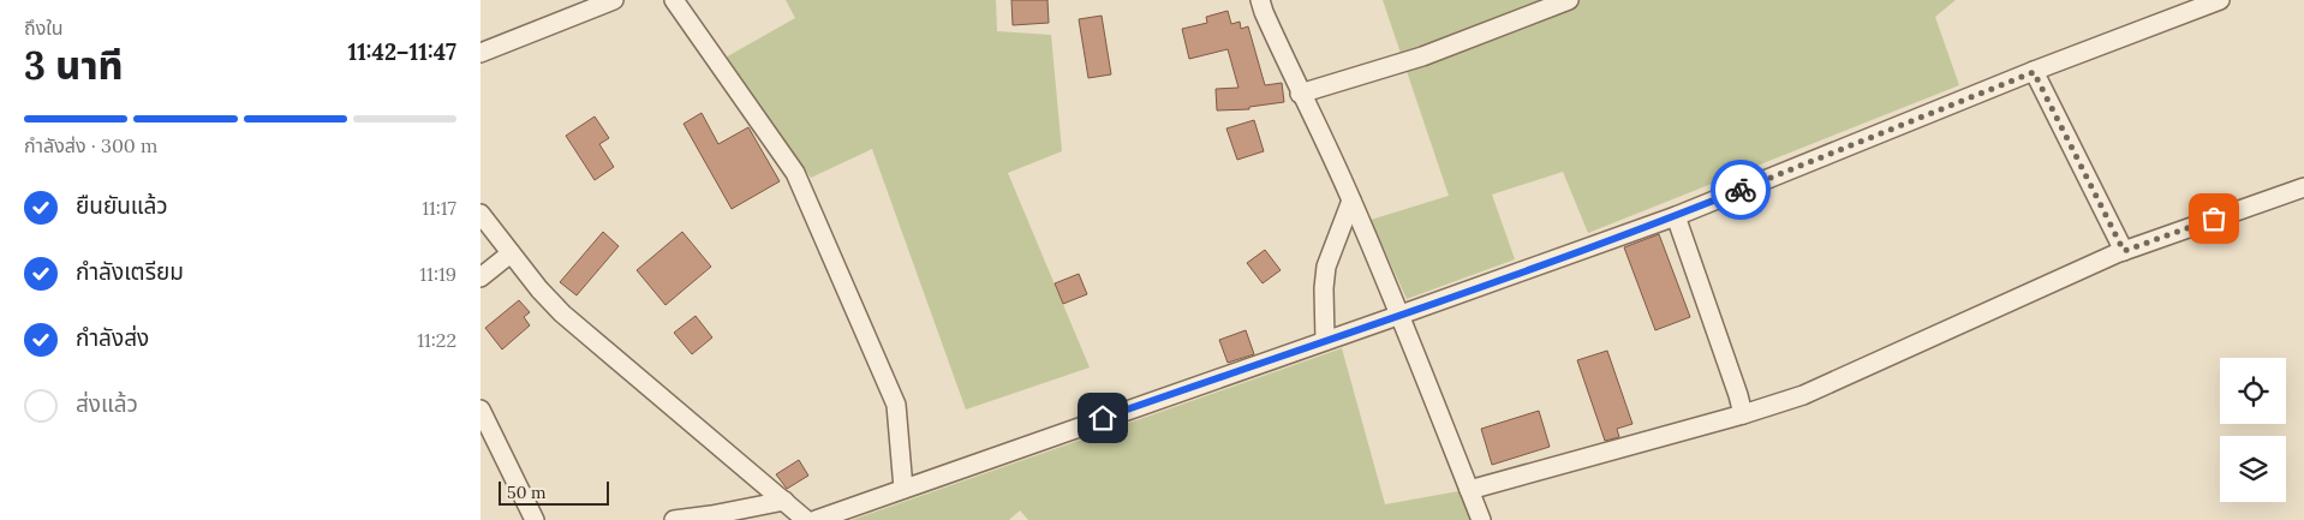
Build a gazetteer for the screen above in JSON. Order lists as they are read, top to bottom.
{
  "scale_bar": "50 m",
  "page": {
    "heading": ["3 นาที", "ถึงใน", "11:42–11:47"],
    "bar": "กำลังส่ง · 300 m",
    "list": [
      ["ยืนยันแล้ว", "11:17"],
      ["กำลังเตรียม", "11:19"],
      ["กำลังส่ง", "11:22"],
      "ส่งแล้ว"
    ],
    "scale": "50 m"
  }
}
